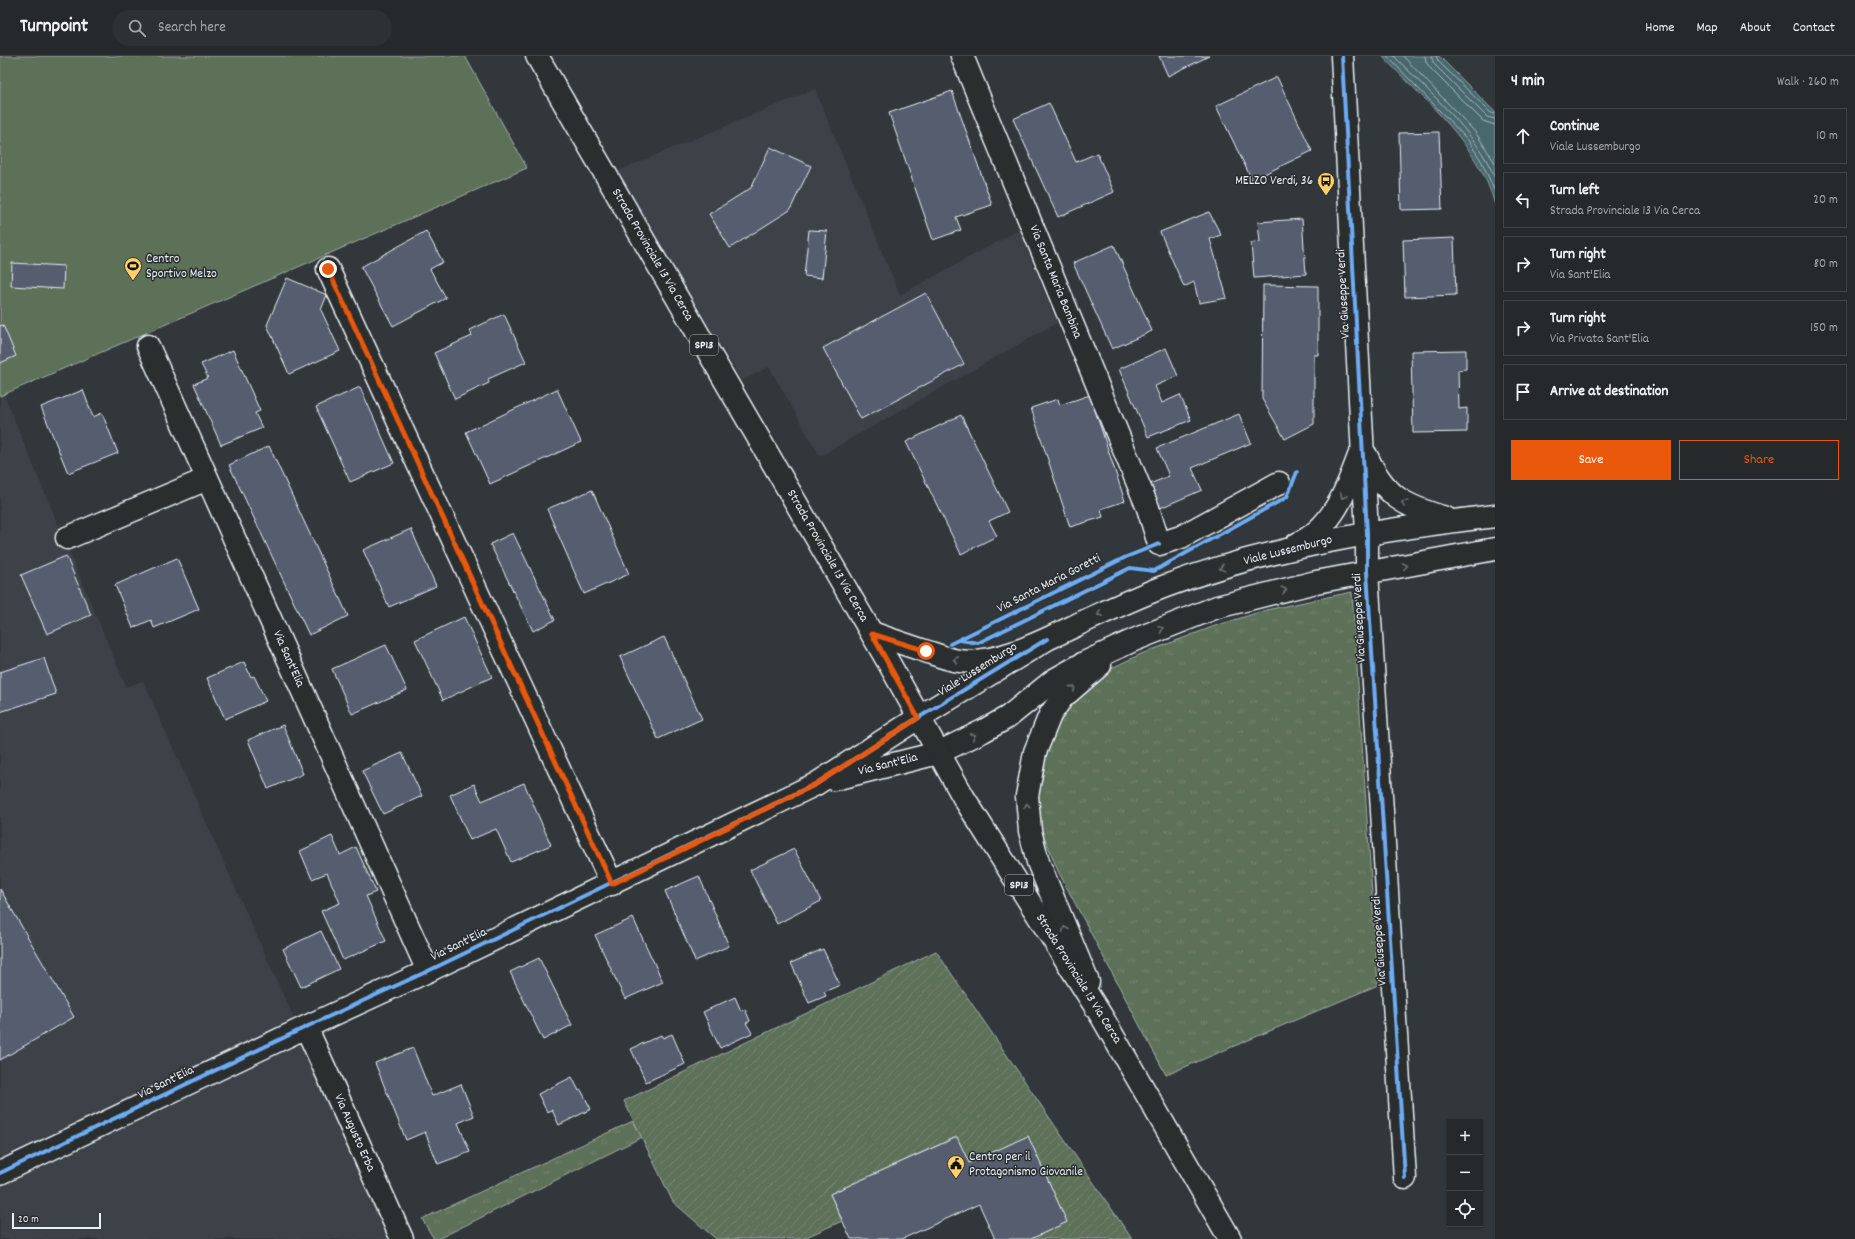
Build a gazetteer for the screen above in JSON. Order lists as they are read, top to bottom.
{
  "streets": {
    "street": [
      "Strada Provinciale 13 Via Cerca",
      "Via Santa Maria Bambina",
      "Via Giuseppe Verdi",
      "SP13",
      "Viale Lussemburgo",
      "Via Sant'Elia",
      "Via Augusto Erba"
    ],
    "cycle path": ["Via Santa Maria Goretti"]
  },
  "crossings": [
    ["Strada Provinciale 13 Via Cerca", "Viale Lussemburgo"],
    ["Strada Provinciale 13 Via Cerca", "Via Sant'Elia"],
    ["Via Giuseppe Verdi", "Viale Lussemburgo"],
    ["Viale Lussemburgo", "Via Sant'Elia"],
    ["Via Sant'Elia", "Via Augusto Erba"]
  ],
  "places": {
    "bus stop": ["MELZO Verdi, 36"],
    "sports": ["Centro Sportivo Melzo"],
    "public building": ["Centro per il Protagonismo Giovanile"]
  },
  "scale_bar": "20 m",
  "page": {
    "header": "Turnpoint",
    "search": "Search here",
    "nav": [
      "Home",
      "Map",
      "About",
      "Contact"
    ],
    "heading": ["4 min", "Walk · 260 m"],
    "list": [
      ["Continue", "Viale Lussemburgo", "10 m"],
      ["Turn left", "Strada Provinciale 13 Via Cerca", "20 m"],
      ["Turn right", "Via Sant'Elia", "80 m"],
      ["Turn right", "Via Privata Sant'Elia", "150 m"],
      "Arrive at destination"
    ],
    "buttons": ["Save", "Share"],
    "map_buttons": ["+", "−"],
    "scale": "20 m"
  }
}
